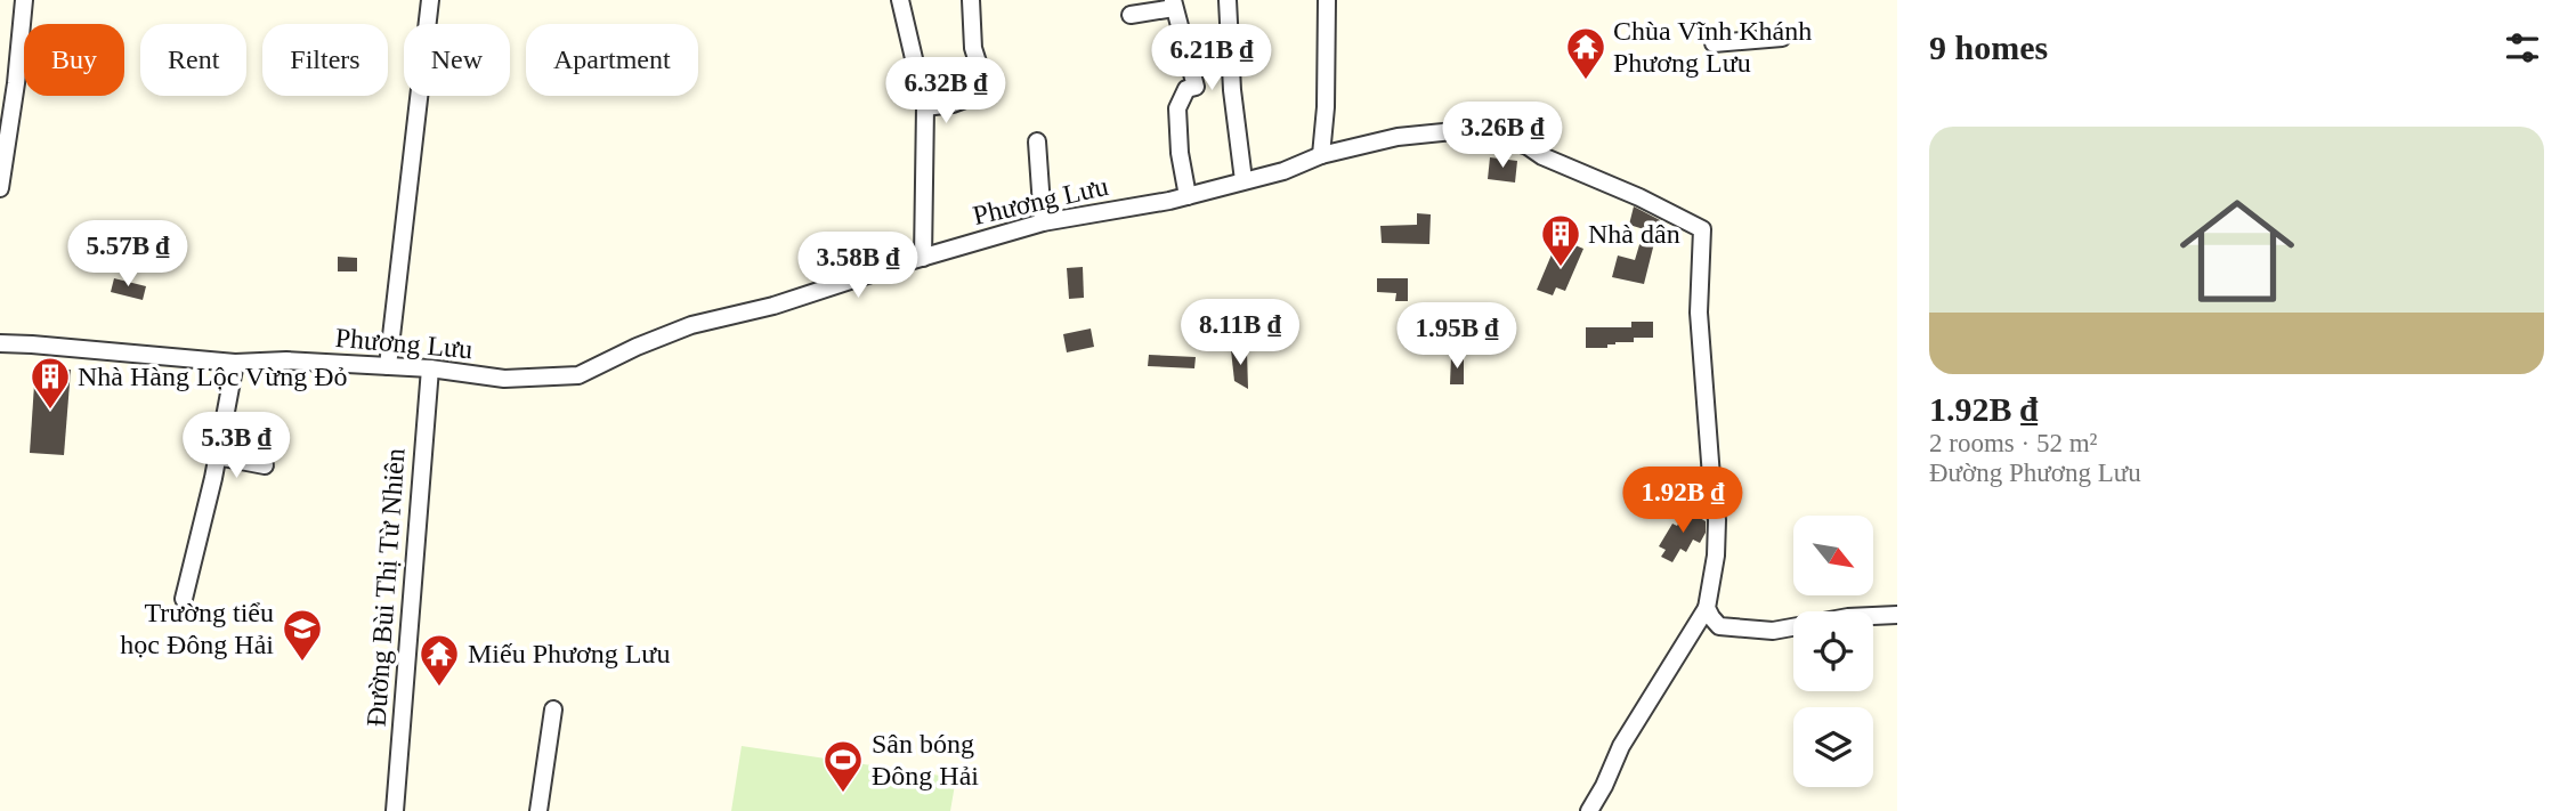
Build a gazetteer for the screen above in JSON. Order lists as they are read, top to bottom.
{
  "streets": {
    "street": ["Phương Lưu", "Đường Bùi Thị Từ Nhiên"]
  },
  "crossings": [
    ["Phương Lưu", "Đường Bùi Thị Từ Nhiên"]
  ],
  "places": {
    "temple": ["Chùa Vĩnh Khánh Phương Lưu", "Miếu Phương Lưu"],
    "building": ["Nhà dân", "Nhà Hàng Lộc Vừng Đỏ"],
    "school or university": ["Trường tiểu học Đông Hải"],
    "sports": ["Sân bóng Đông Hải"]
  },
  "north": "bottom right",
  "page": {
    "heading": "9 homes",
    "price": [
      "6.21B ₫",
      "6.32B ₫",
      "3.26B ₫",
      "5.57B ₫",
      "3.58B ₫",
      "8.11B ₫",
      "1.95B ₫",
      "5.3B ₫",
      "1.92B ₫"
    ],
    "chip": [
      "Buy",
      "Rent",
      "Filters",
      "New",
      "Apartment"
    ],
    "list": [
      {
        "name": "1.92B ₫",
        "note": "2 rooms · 52 m² · Đường Phương Lưu"
      }
    ]
  }
}
